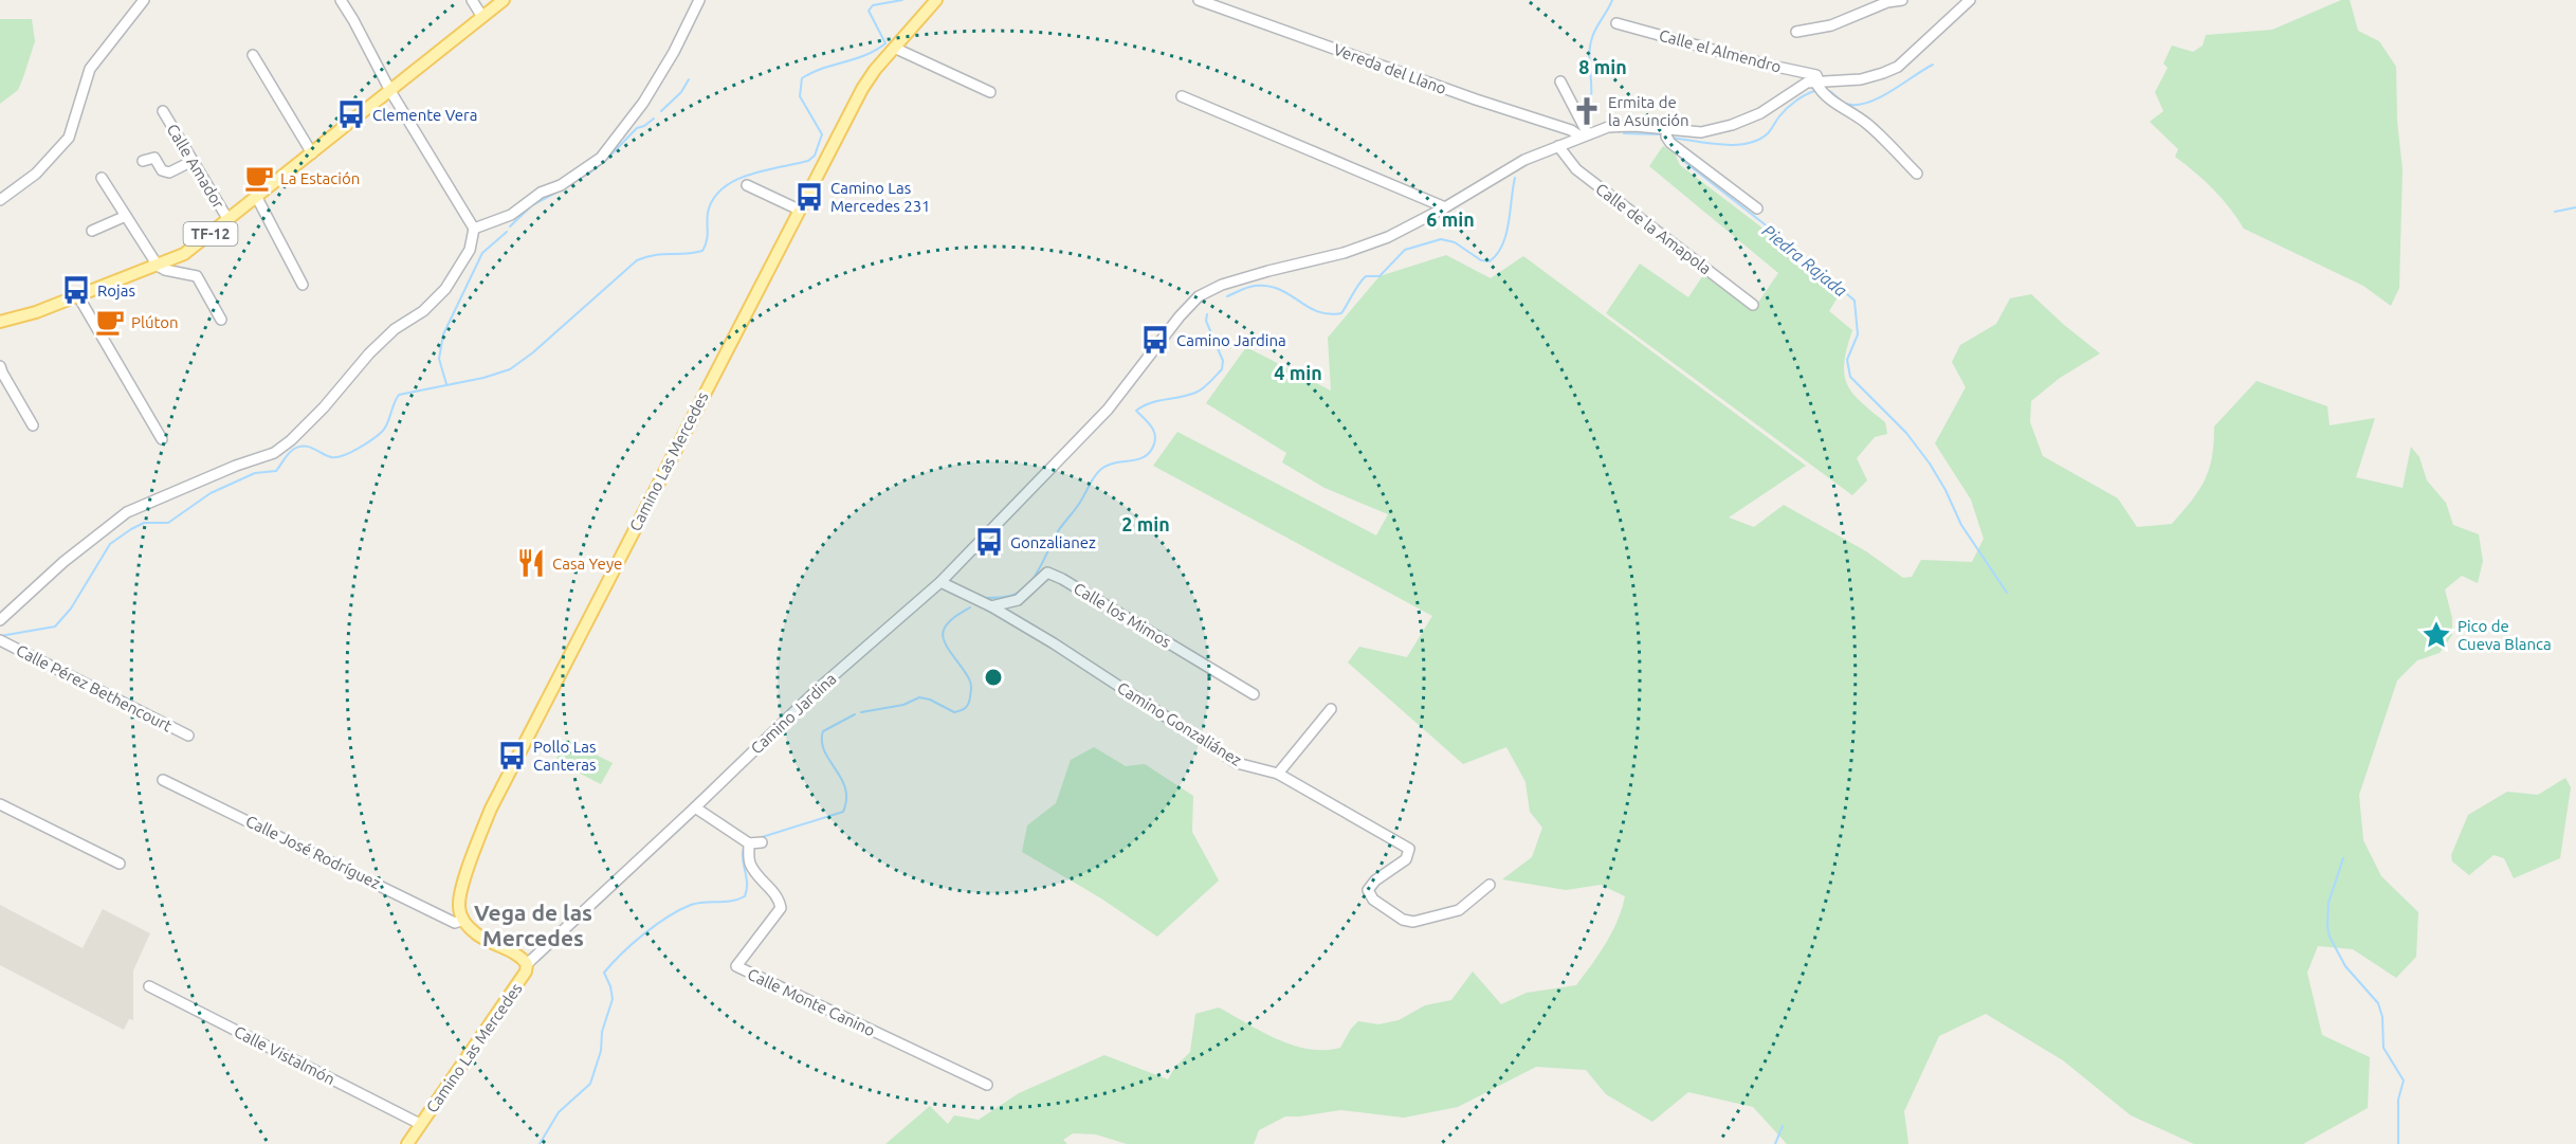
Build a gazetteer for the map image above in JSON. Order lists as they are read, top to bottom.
{
  "streets": {
    "main road": ["TF-12", "Camino Las Mercedes"],
    "street": [
      "Calle el Almendro",
      "Vereda del Llano",
      "Calle Amador",
      "Calle de la Amapola",
      "Calle los Mimos",
      "Calle Pérez Bethencourt",
      "Camino Jardina",
      "Camino Gonzaliánez",
      "Calle José Rodríguez",
      "Calle Monte Canino",
      "Calle Vistalmón"
    ]
  },
  "crossings": [
    ["Calle el Almendro", "Camino Jardina"],
    ["Vereda del Llano", "Camino Jardina"],
    ["Calle Amador", "TF-12"],
    ["Calle de la Amapola", "Camino Jardina"],
    ["Camino Las Mercedes", "Camino Jardina"],
    ["Camino Las Mercedes", "Calle José Rodríguez"],
    ["Camino Las Mercedes", "Calle Vistalmón"],
    ["Calle los Mimos", "Camino Gonzaliánez"],
    ["Camino Jardina", "Camino Gonzaliánez"]
  ],
  "districts": ["Vega de las Mercedes"],
  "water": ["Piedra Rajada"],
  "places": {
    "church": ["Ermita de la Asunción"],
    "bus stop": [
      "Clemente Vera",
      "Camino Las Mercedes 231",
      "Rojas",
      "Camino Jardina",
      "Gonzalianez",
      "Pollo Las Canteras"
    ],
    "cafe": ["La Estación", "Plúton"],
    "restaurant": ["Casa Yeye"],
    "place": ["Pico de Cueva Blanca"]
  },
  "rings": [
    "8 min",
    "6 min",
    "4 min",
    "2 min"
  ]
}
